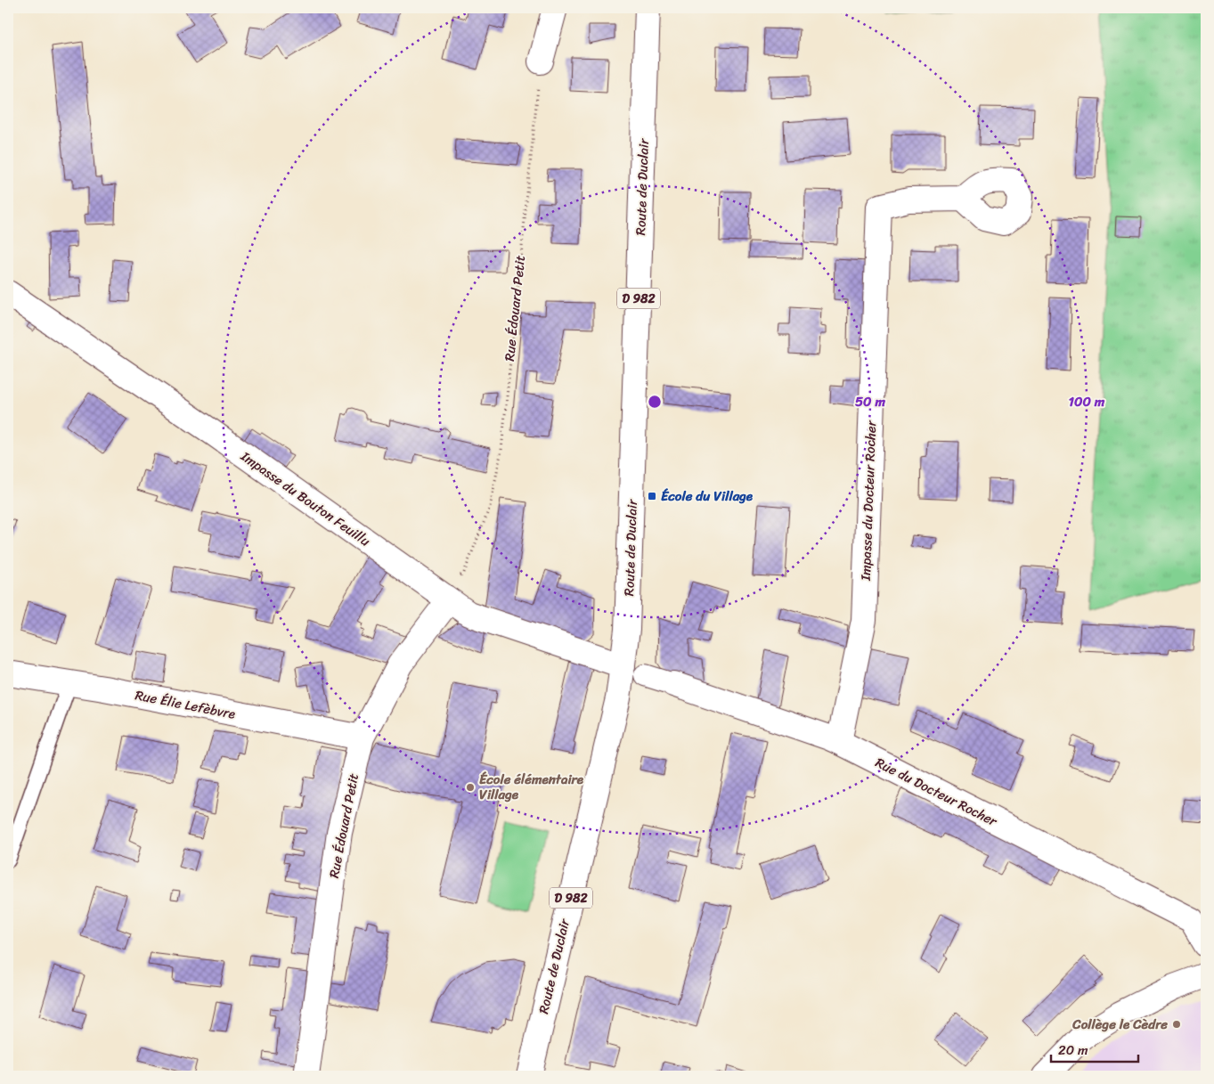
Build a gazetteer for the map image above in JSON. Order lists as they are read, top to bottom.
{
  "streets": {
    "street": [
      "Route de Duclair",
      "D 982",
      "Rue Édouard Petit",
      "Impasse du Bouton Feuillu",
      "Impasse du Docteur Rocher",
      "Rue Élie Lefèbvre",
      "Rue du Docteur Rocher"
    ]
  },
  "crossings": [
    ["Route de Duclair", "Impasse du Bouton Feuillu"],
    ["Rue Édouard Petit", "Impasse du Bouton Feuillu"],
    ["Rue Édouard Petit", "Rue Élie Lefèbvre"],
    ["Impasse du Docteur Rocher", "Rue du Docteur Rocher"]
  ],
  "places": {
    "transit": ["École du Village"],
    "other": ["École élémentaire Village", "Collège le Cèdre"]
  },
  "scale_bar": "20 m",
  "rings": ["50 m", "100 m"]
}
